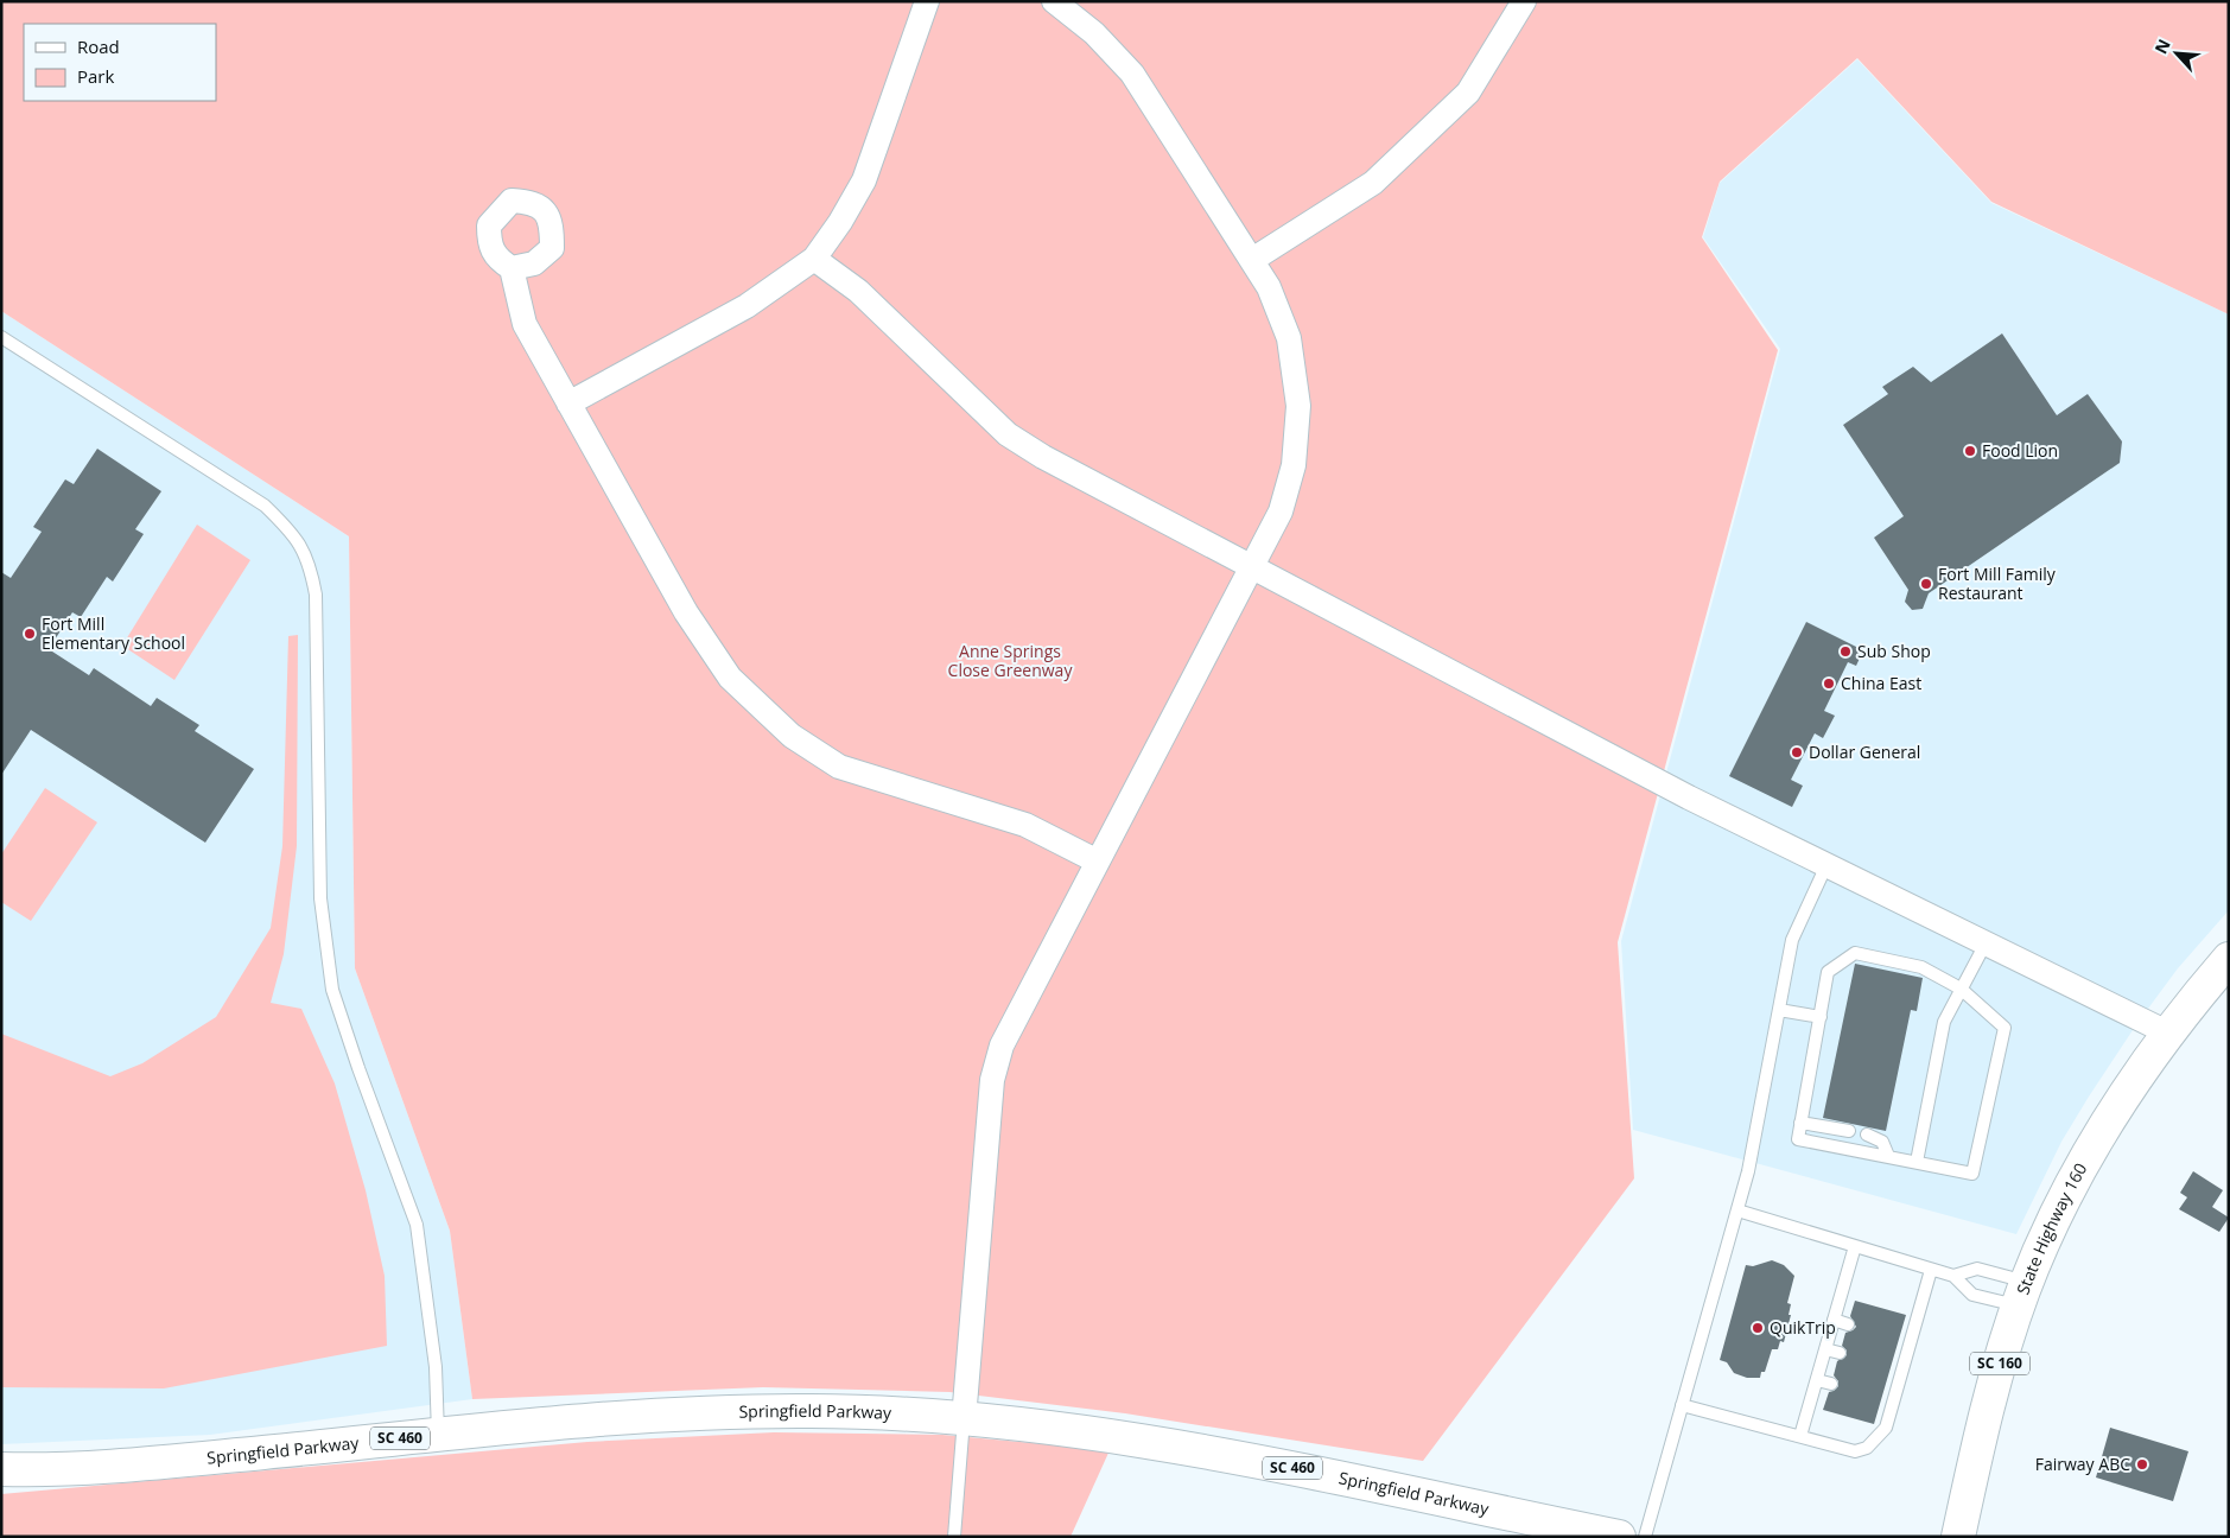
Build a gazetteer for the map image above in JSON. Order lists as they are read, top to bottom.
{
  "streets": {
    "main road": [
      "State Highway 160",
      "SC 160",
      "Springfield Parkway",
      "SC 460"
    ]
  },
  "parks": ["Anne Springs Close Greenway"],
  "places": [
    "Food Lion",
    "Fort Mill Family Restaurant",
    "Fort Mill Elementary School",
    "Sub Shop",
    "China East",
    "Dollar General",
    "QuikTrip",
    "Fairway ABC"
  ],
  "legend": ["Road", "Park"],
  "north": "top left"
}
